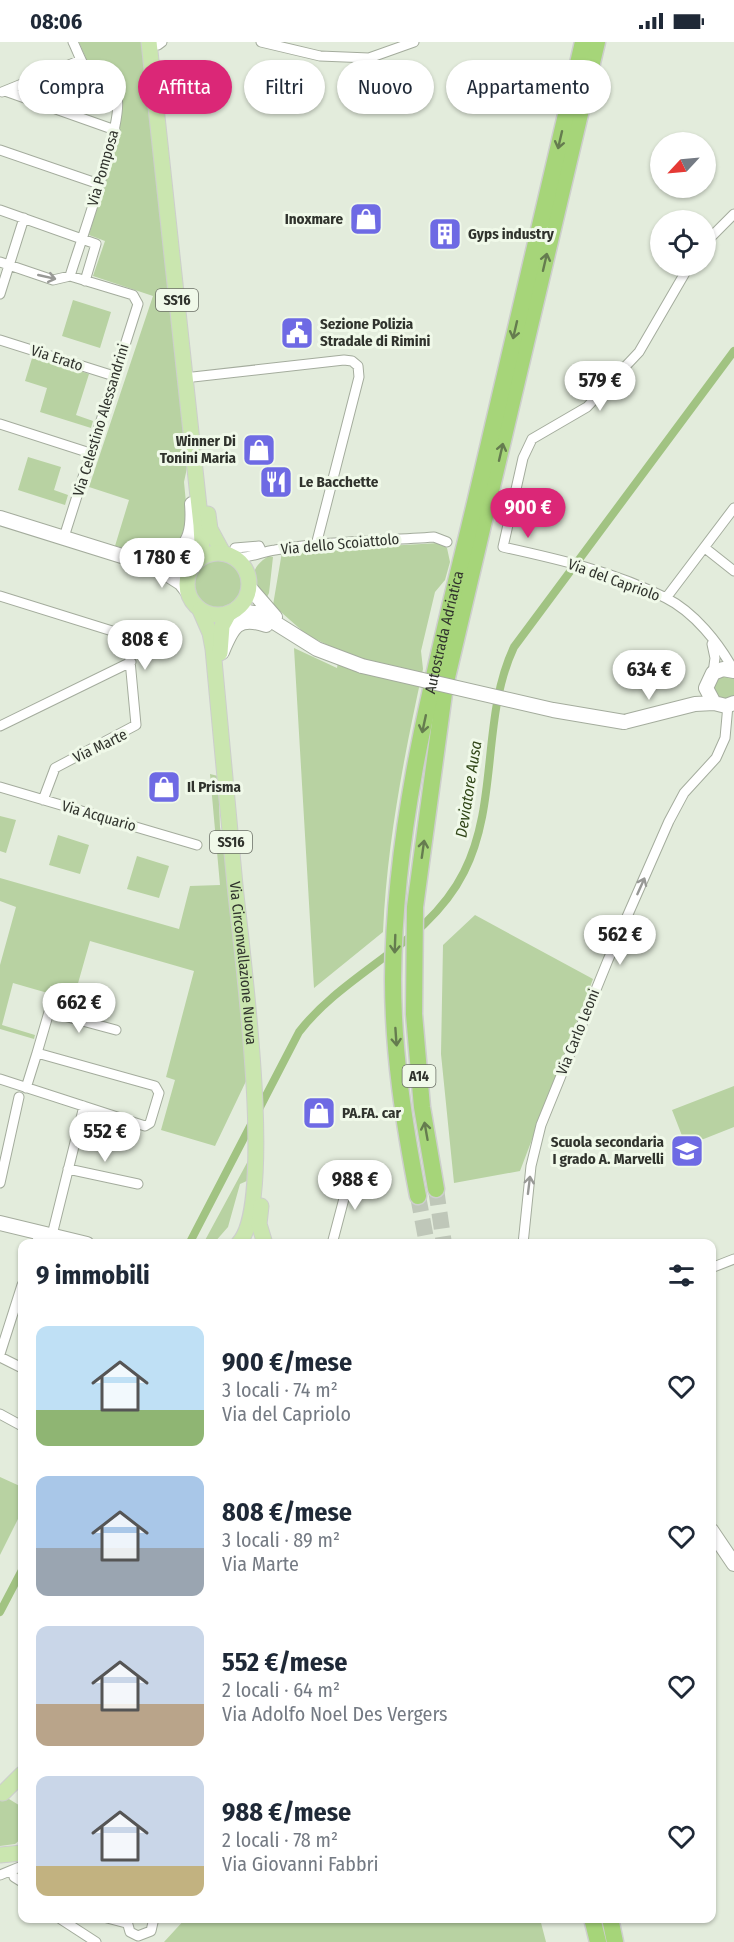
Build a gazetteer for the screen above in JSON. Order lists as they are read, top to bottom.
{
  "streets": {
    "highway": ["Autostrada Adriatica", "A14"],
    "main road": ["SS16", "Via Circonvallazione Nuova"],
    "street": [
      "Via Pomposa",
      "Via Erato",
      "Via Celestino Alessandrini",
      "Via dello Scoiattolo",
      "Via del Capriolo",
      "Via Marte",
      "Via Acquario",
      "Via Carlo Leoni"
    ]
  },
  "crossings": [
    ["SS16", "Via dello Scoiattolo"],
    ["SS16", "Via Circonvallazione Nuova"],
    ["Via Erato", "Via Celestino Alessandrini"],
    ["Via dello Scoiattolo", "Via Circonvallazione Nuova"],
    ["Via Marte", "Via Acquario"]
  ],
  "one_way": ["Via Carlo Leoni"],
  "water": ["Deviatore Ausa"],
  "places": {
    "shop": [
      "Inoxmare",
      "Winner Di Tonini Maria",
      "Il Prisma",
      "PA.FA. car"
    ],
    "building": ["Gyps industry"],
    "public building": ["Sezione Polizia Stradale di Rimini"],
    "restaurant": ["Le Bacchette"],
    "school or university": ["Scuola secondaria I grado A. Marvelli"]
  },
  "north": "bottom left",
  "page": {
    "status": "08:06",
    "chip": [
      "Compra",
      "Affitta",
      "Filtri",
      "Nuovo",
      "Appartamento"
    ],
    "price": [
      "579 €",
      "900 €",
      "1 780 €",
      "808 €",
      "634 €",
      "562 €",
      "662 €",
      "552 €",
      "988 €"
    ],
    "heading": "9 immobili",
    "list": [
      {
        "name": "900 €/mese",
        "note": "3 locali · 74 m² · Via del Capriolo"
      },
      {
        "name": "808 €/mese",
        "note": "3 locali · 89 m² · Via Marte"
      },
      {
        "name": "552 €/mese",
        "note": "2 locali · 64 m² · Via Adolfo Noel Des Vergers"
      },
      {
        "name": "988 €/mese",
        "note": "2 locali · 78 m² · Via Giovanni Fabbri"
      }
    ]
  }
}
